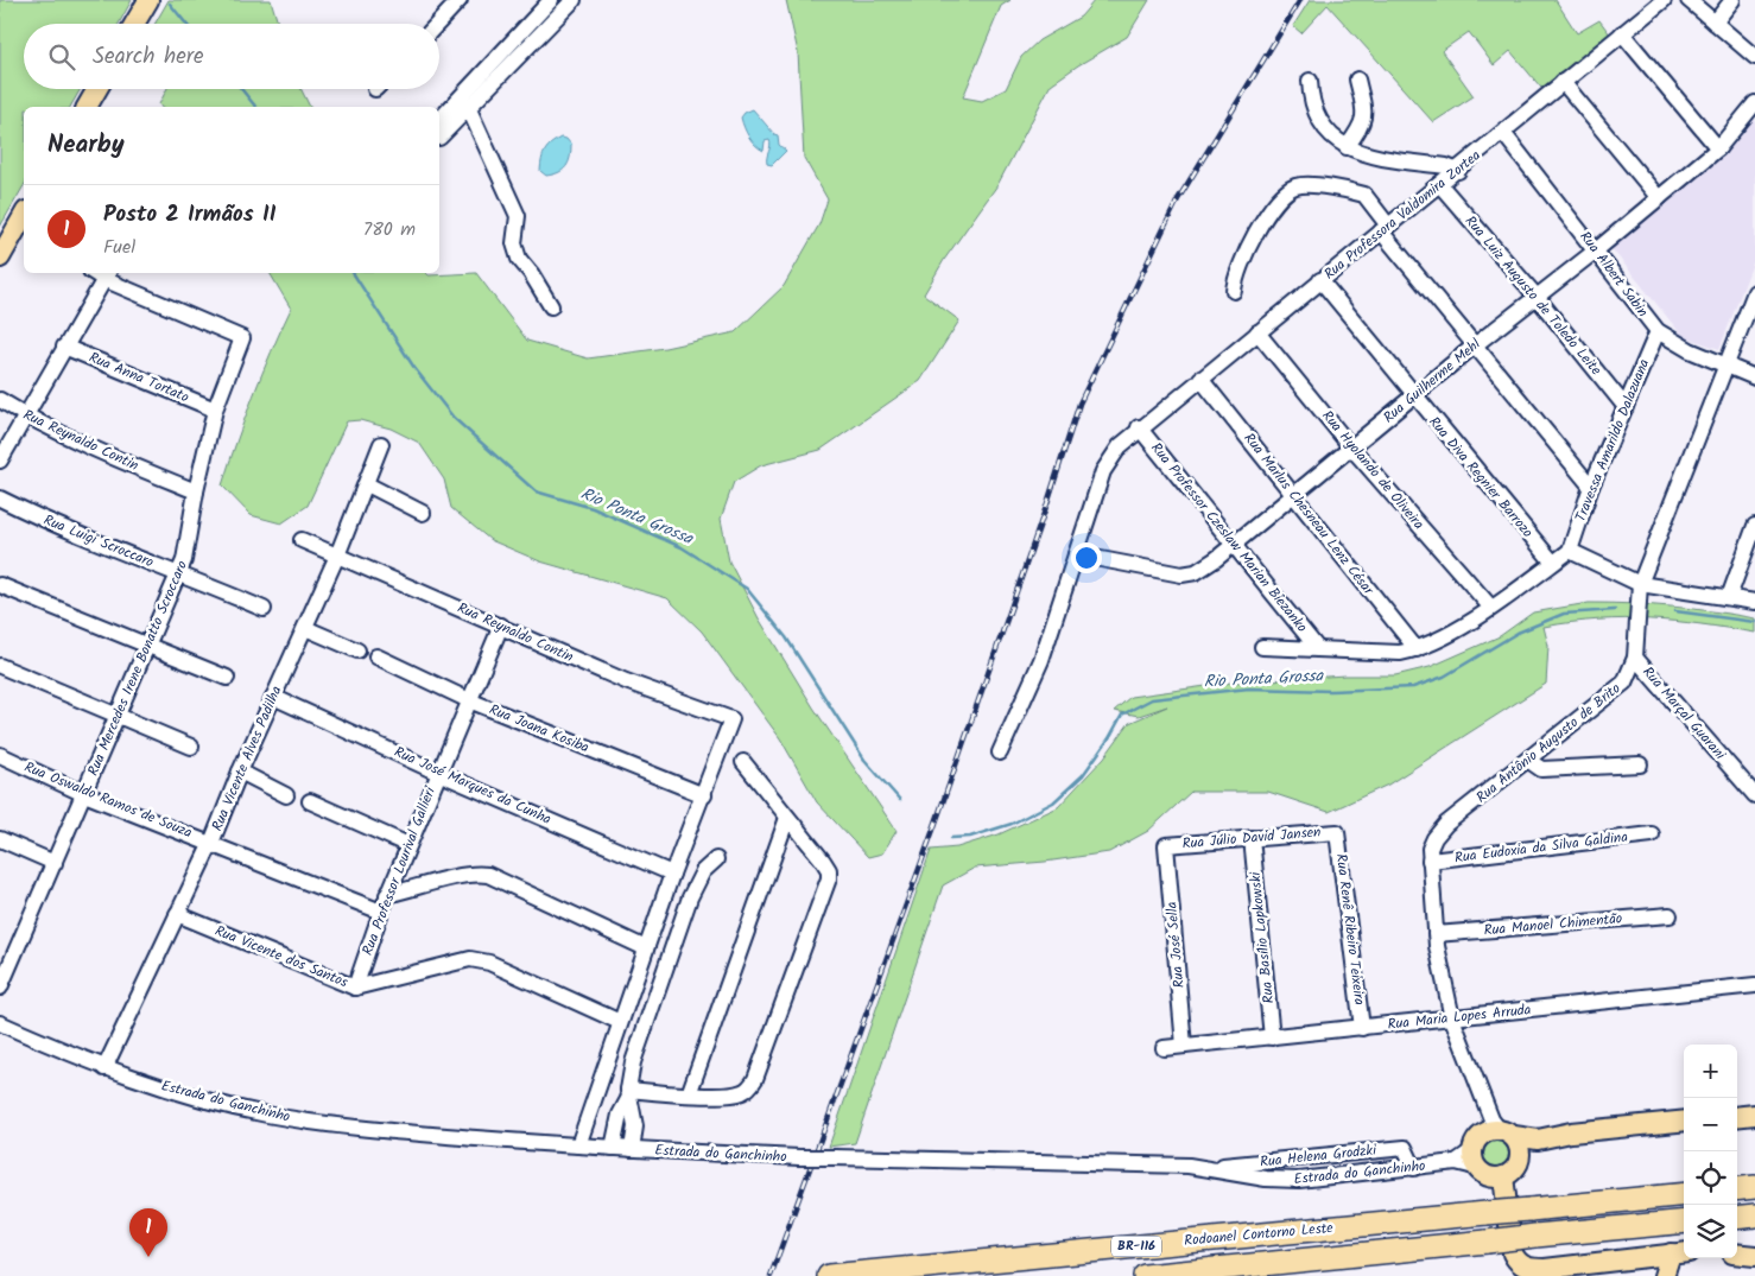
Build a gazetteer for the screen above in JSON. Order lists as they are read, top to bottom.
{
  "streets": {
    "highway": ["Rodoanel Contorno Leste", "BR-116"],
    "street": [
      "Rua Professora Valdomira Zortea",
      "Rua Albert Sabin",
      "Rua Luiz Augusto de Toledo Leite",
      "Rua Anna Tortato",
      "Rua Guilherme Mehl",
      "Rua Reynaldo Contin",
      "Travessa Amarildo Dalazuana",
      "Rua Hyolando de Oliveira",
      "Rua Diva Regnier Barrozo",
      "Rua Marlus Chesneau Lenz César",
      "Rua Professor Czeslaw Marian Biezanko",
      "Rua Luigi Scroccaro",
      "Rua Mercedes Irene Bonatto Scroccaro",
      "Rua Marçal Guarani",
      "Rua Joana Kosiba",
      "Rua Antônio Augusto de Brito",
      "Rua Vicente Alves Padilha",
      "Rua José Marques da Cunha",
      "Rua Oswaldo Ramos de Souza",
      "Rua Júlio David Jansen",
      "Rua Eudoxia da Silva Galdina",
      "Rua Professor Lourival Gallieri",
      "Rua Manoel Chimentão",
      "Rua Renê Ribeiro Teixeira",
      "Rua Basílio Lapkowski",
      "Rua José Sella",
      "Rua Vicente dos Santos",
      "Rua Maria Lopes Arruda",
      "Estrada do Ganchinho",
      "Rua Helena Grodzki"
    ]
  },
  "crossings": [
    ["Rua Professora Valdomira Zortea", "Rua Albert Sabin"],
    ["Rua Professora Valdomira Zortea", "Rua Luiz Augusto de Toledo Leite"],
    ["Rua Professora Valdomira Zortea", "Rua Guilherme Mehl"],
    ["Rua Professora Valdomira Zortea", "Rua Hyolando de Oliveira"],
    ["Rua Professora Valdomira Zortea", "Rua Diva Regnier Barrozo"],
    ["Rua Professora Valdomira Zortea", "Rua Marlus Chesneau Lenz César"],
    ["Rua Professora Valdomira Zortea", "Rua Professor Czeslaw Marian Biezanko"],
    ["Rua Albert Sabin", "Rua Guilherme Mehl"],
    ["Rua Albert Sabin", "Travessa Amarildo Dalazuana"],
    ["Rua Albert Sabin", "Rua Antônio Augusto de Brito"],
    ["Rua Luiz Augusto de Toledo Leite", "Rua Guilherme Mehl"],
    ["Rua Luiz Augusto de Toledo Leite", "Travessa Amarildo Dalazuana"],
    ["Rua Anna Tortato", "Rua Mercedes Irene Bonatto Scroccaro"],
    ["Rua Guilherme Mehl", "Rua Hyolando de Oliveira"],
    ["Rua Guilherme Mehl", "Rua Diva Regnier Barrozo"],
    ["Rua Guilherme Mehl", "Rua Marlus Chesneau Lenz César"],
    ["Rua Guilherme Mehl", "Rua Professor Czeslaw Marian Biezanko"],
    ["Rua Reynaldo Contin", "Rua Mercedes Irene Bonatto Scroccaro"],
    ["Rua Reynaldo Contin", "Rua Joana Kosiba"],
    ["Rua Reynaldo Contin", "Rua Vicente Alves Padilha"],
    ["Rua Reynaldo Contin", "Rua Professor Lourival Gallieri"],
    ["Rua Luigi Scroccaro", "Rua Mercedes Irene Bonatto Scroccaro"],
    ["Rua Mercedes Irene Bonatto Scroccaro", "Rua Oswaldo Ramos de Souza"],
    ["Rua Marçal Guarani", "Rua Antônio Augusto de Brito"],
    ["Rua Joana Kosiba", "Rua Professor Lourival Gallieri"],
    ["Rua Antônio Augusto de Brito", "Rua Eudoxia da Silva Galdina"],
    ["Rua Antônio Augusto de Brito", "Rua Manoel Chimentão"],
    ["Rua Antônio Augusto de Brito", "Rua Maria Lopes Arruda"],
    ["Rua Antônio Augusto de Brito", "Estrada do Ganchinho"],
    ["Rua Vicente Alves Padilha", "Rua José Marques da Cunha"],
    ["Rua Vicente Alves Padilha", "Rua Oswaldo Ramos de Souza"],
    ["Rua Vicente Alves Padilha", "Rua Vicente dos Santos"],
    ["Rua Vicente Alves Padilha", "Estrada do Ganchinho"],
    ["Rua José Marques da Cunha", "Rua Professor Lourival Gallieri"],
    ["Rua Oswaldo Ramos de Souza", "Rua Professor Lourival Gallieri"],
    ["Rua Júlio David Jansen", "Rua Renê Ribeiro Teixeira"],
    ["Rua Júlio David Jansen", "Rua Basílio Lapkowski"],
    ["Rua Júlio David Jansen", "Rua José Sella"],
    ["Rua Professor Lourival Gallieri", "Rua Vicente dos Santos"],
    ["Rua Renê Ribeiro Teixeira", "Rua Maria Lopes Arruda"],
    ["Rua Basílio Lapkowski", "Rua Maria Lopes Arruda"],
    ["Rua José Sella", "Rua Maria Lopes Arruda"],
    ["Estrada do Ganchinho", "Rua Helena Grodzki"]
  ],
  "water": ["Rio Ponta Grossa"],
  "page": {
    "search": "Search here",
    "heading": "Nearby",
    "list": [
      {
        "mark": "1",
        "name": "Posto 2 Irmãos II",
        "note": "Fuel",
        "value": "780 m"
      }
    ],
    "map_buttons": ["+", "−"],
    "pins": "1"
  }
}
